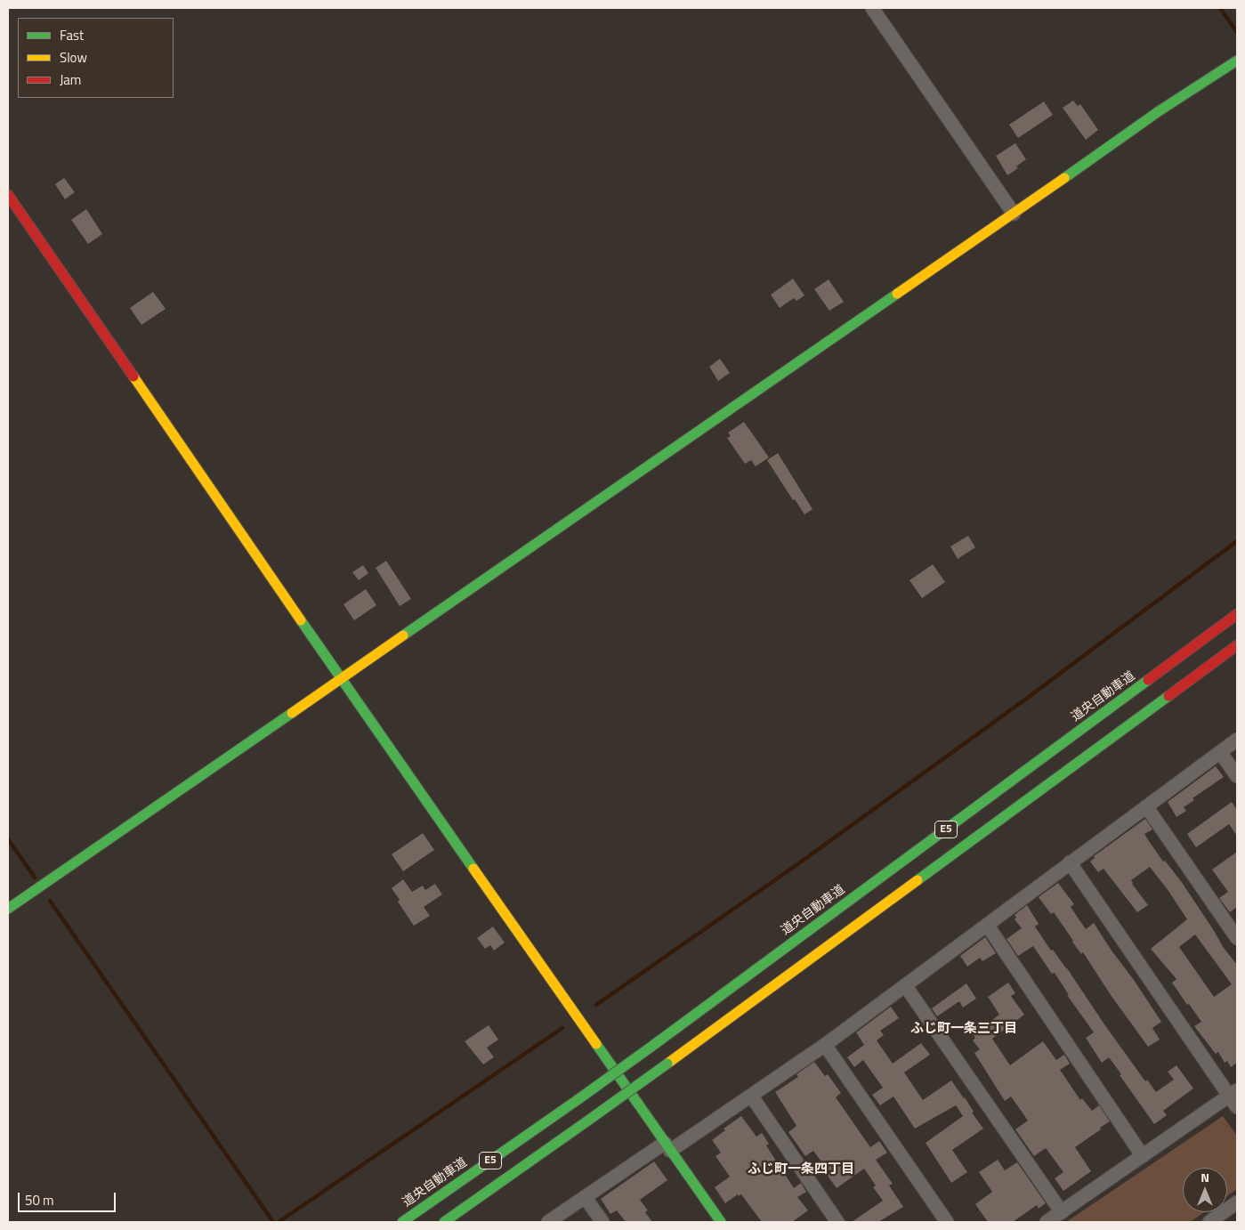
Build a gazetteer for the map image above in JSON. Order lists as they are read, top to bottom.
{
  "streets": {
    "main road": ["道央自動車道", "E5"]
  },
  "districts": ["ふじ町一条三丁目", "ふじ町一条四丁目"],
  "legend": ["Fast", "Slow", "Jam"],
  "scale_bar": "50 m",
  "north": "top"
}
